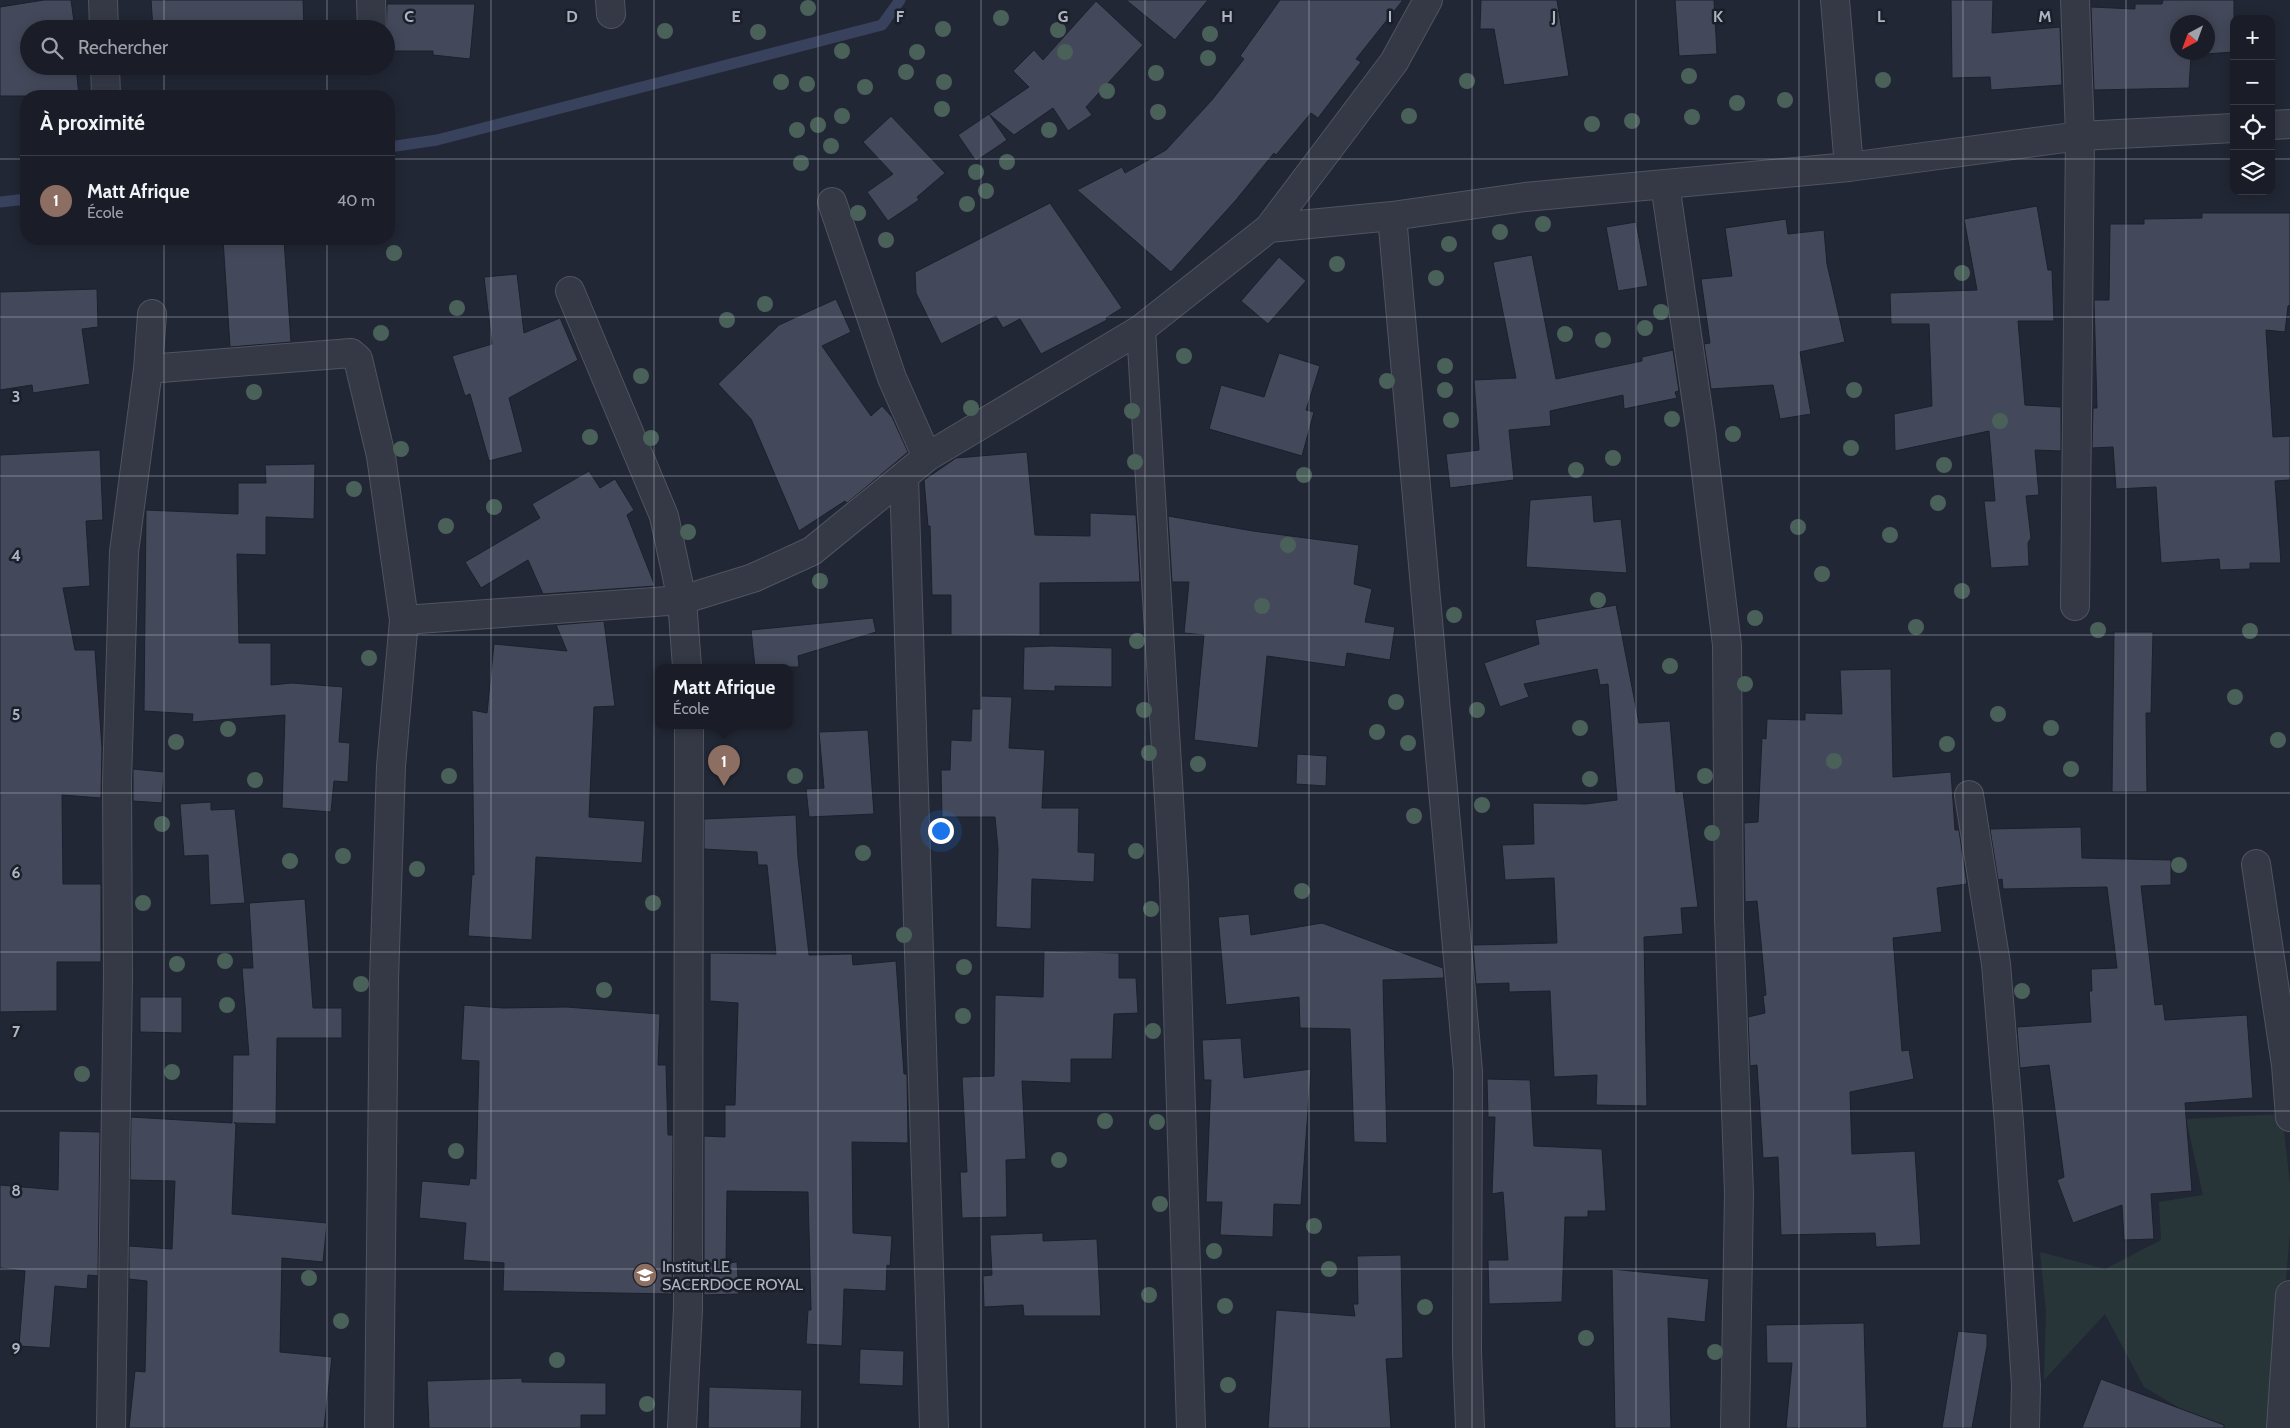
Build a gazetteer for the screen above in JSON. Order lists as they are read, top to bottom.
{
  "places": {
    "school or university": ["Institut LE SACERDOCE ROYAL"]
  },
  "north": "bottom left",
  "page": {
    "map_buttons": ["+", "−"],
    "search": "Rechercher",
    "heading": "À proximité",
    "list": [
      {
        "mark": "1",
        "name": "Matt Afrique",
        "note": "École",
        "value": "40 m"
      }
    ],
    "popup": ["Matt Afrique", "École"],
    "pins": "1"
  },
  "grid": {
    "columns": [
      "C",
      "D",
      "E",
      "F",
      "G",
      "H",
      "I",
      "J",
      "K",
      "L",
      "M"
    ],
    "rows": [
      "3",
      "4",
      "5",
      "6",
      "7",
      "8",
      "9"
    ]
  }
}
